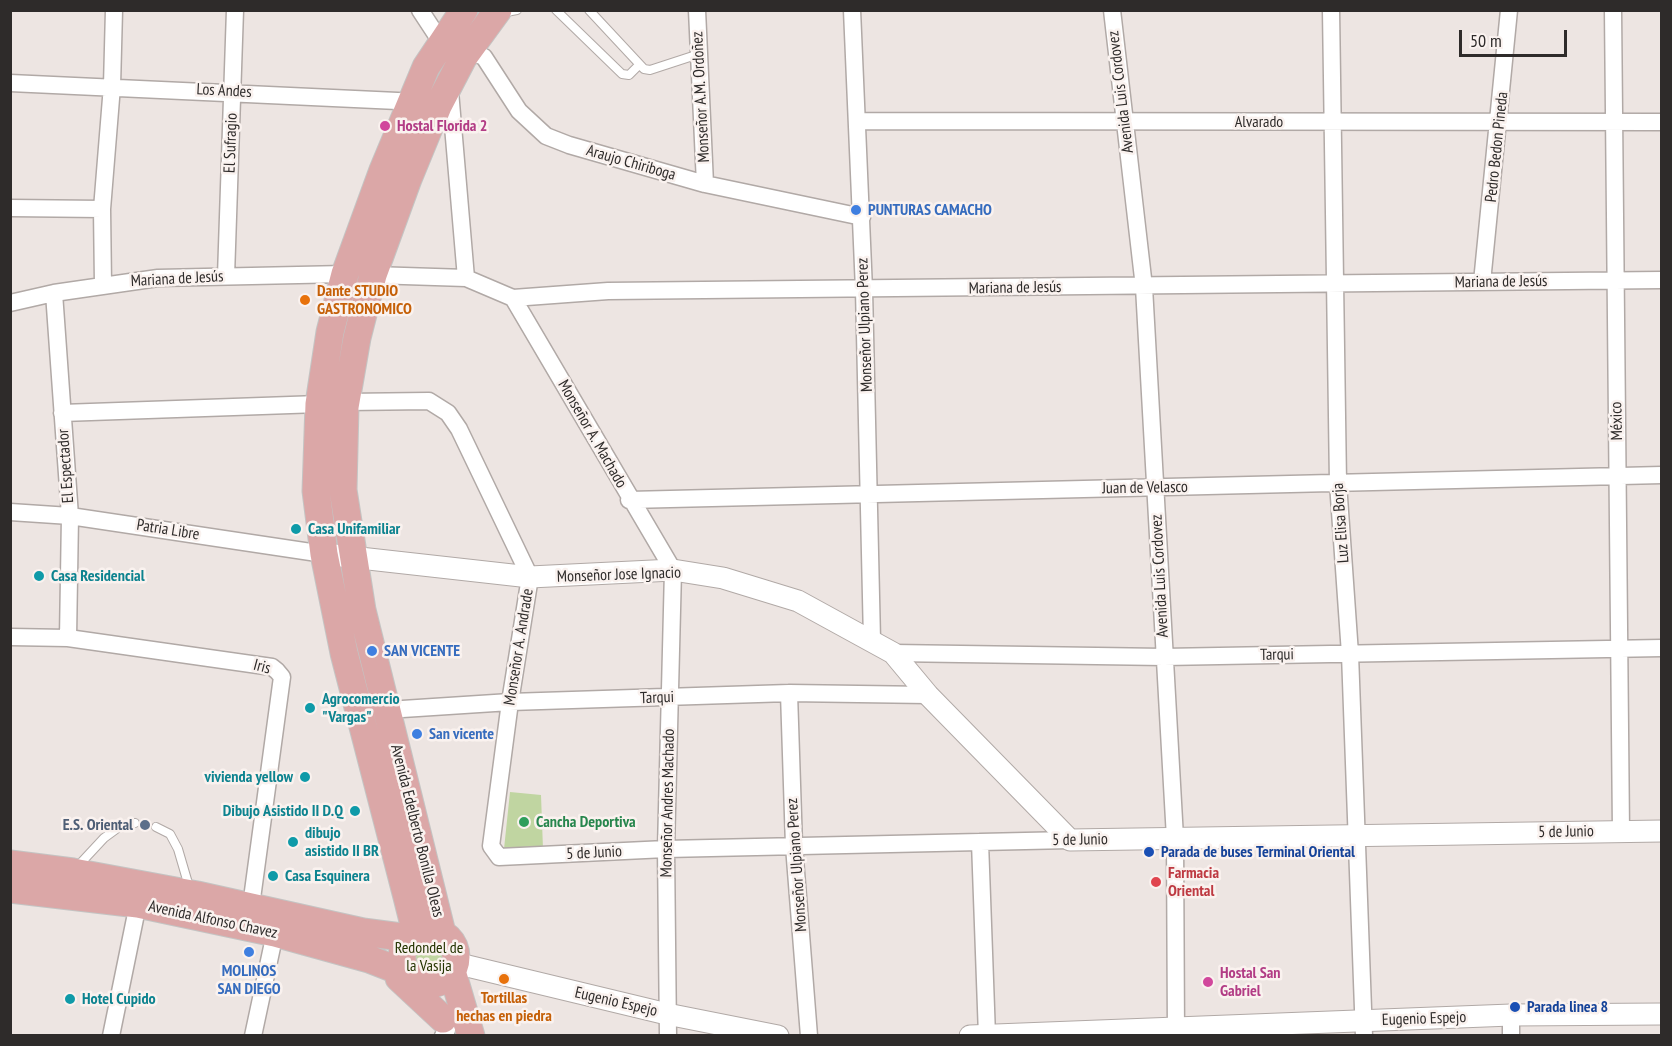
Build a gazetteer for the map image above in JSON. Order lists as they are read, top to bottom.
{
  "streets": {
    "main road": ["Avenida Edelberto Bonilla Oleas", "Avenida Alfonso Chavez"],
    "street": [
      "Los Andes",
      "Avenida Luis Cordovez",
      "Monseñor A.M. Ordoñez",
      "Alvarado",
      "El Sufragio",
      "Pedro Bedon Pineda",
      "Araujo Chiriboga",
      "Mariana de Jesús",
      "Monseñor Ulpiano Perez",
      "México",
      "Monseñor A. Machado",
      "El Espectador",
      "Juan de Velasco",
      "Luz Elisa Borja",
      "Patria Libre",
      "Monseñor Jose Ignacio",
      "Monseñor A. Andrade",
      "Tarqui",
      "Iris",
      "Monseñor Andres Machado",
      "5 de Junio",
      "Eugenio Espejo"
    ]
  },
  "crossings": [
    ["Los Andes", "El Sufragio"],
    ["Los Andes", "Avenida Edelberto Bonilla Oleas"],
    ["Avenida Luis Cordovez", "Alvarado"],
    ["Avenida Luis Cordovez", "Mariana de Jesús"],
    ["Avenida Luis Cordovez", "Juan de Velasco"],
    ["Avenida Luis Cordovez", "Tarqui"],
    ["Avenida Luis Cordovez", "5 de Junio"],
    ["Avenida Luis Cordovez", "Eugenio Espejo"],
    ["Monseñor A.M. Ordoñez", "Araujo Chiriboga"],
    ["Alvarado", "Pedro Bedon Pineda"],
    ["Alvarado", "Monseñor Ulpiano Perez"],
    ["Alvarado", "México"],
    ["Alvarado", "Luz Elisa Borja"],
    ["El Sufragio", "Mariana de Jesús"],
    ["Pedro Bedon Pineda", "Mariana de Jesús"],
    ["Araujo Chiriboga", "Monseñor Ulpiano Perez"],
    ["Araujo Chiriboga", "Avenida Edelberto Bonilla Oleas"],
    ["Mariana de Jesús", "Monseñor Ulpiano Perez"],
    ["Mariana de Jesús", "México"],
    ["Mariana de Jesús", "Monseñor A. Machado"],
    ["Mariana de Jesús", "El Espectador"],
    ["Mariana de Jesús", "Luz Elisa Borja"],
    ["Mariana de Jesús", "Avenida Edelberto Bonilla Oleas"],
    ["Monseñor Ulpiano Perez", "Juan de Velasco"],
    ["Monseñor Ulpiano Perez", "Monseñor Jose Ignacio"],
    ["Monseñor Ulpiano Perez", "Tarqui"],
    ["Monseñor Ulpiano Perez", "5 de Junio"],
    ["México", "Juan de Velasco"],
    ["México", "Tarqui"],
    ["México", "5 de Junio"],
    ["Monseñor A. Machado", "Juan de Velasco"],
    ["Monseñor A. Machado", "Monseñor Jose Ignacio"],
    ["Monseñor A. Machado", "Monseñor Andres Machado"],
    ["El Espectador", "Patria Libre"],
    ["El Espectador", "Iris"],
    ["Juan de Velasco", "Luz Elisa Borja"],
    ["Luz Elisa Borja", "Tarqui"],
    ["Luz Elisa Borja", "5 de Junio"],
    ["Luz Elisa Borja", "Eugenio Espejo"],
    ["Patria Libre", "Monseñor Jose Ignacio"],
    ["Patria Libre", "Avenida Edelberto Bonilla Oleas"],
    ["Monseñor Jose Ignacio", "Monseñor A. Andrade"],
    ["Monseñor Jose Ignacio", "Tarqui"],
    ["Monseñor Jose Ignacio", "Monseñor Andres Machado"],
    ["Monseñor Jose Ignacio", "Avenida Edelberto Bonilla Oleas"],
    ["Monseñor Jose Ignacio", "5 de Junio"],
    ["Monseñor A. Andrade", "Tarqui"],
    ["Monseñor A. Andrade", "Avenida Edelberto Bonilla Oleas"],
    ["Monseñor A. Andrade", "5 de Junio"],
    ["Tarqui", "Monseñor Andres Machado"],
    ["Tarqui", "Avenida Edelberto Bonilla Oleas"],
    ["Iris", "Avenida Alfonso Chavez"],
    ["Monseñor Andres Machado", "5 de Junio"],
    ["Monseñor Andres Machado", "Eugenio Espejo"],
    ["Avenida Edelberto Bonilla Oleas", "Avenida Alfonso Chavez"],
    ["Avenida Edelberto Bonilla Oleas", "Eugenio Espejo"],
    ["Avenida Alfonso Chavez", "Eugenio Espejo"]
  ],
  "parks": ["Redondel de la Vasija"],
  "places": [
    "Hostal Florida 2",
    "PUNTURAS CAMACHO",
    "Dante STUDIO GASTRONOMICO",
    "Casa Unifamiliar",
    "Casa Residencial",
    "SAN VICENTE",
    "Agrocomercio \"Vargas\"",
    "San vicente",
    "vivienda yellow",
    "Dibujo Asistido II D.Q",
    "Cancha Deportiva",
    "E.S. Oriental",
    "dibujo asistido II BR",
    "Parada de buses Terminal Oriental",
    "Casa Esquinera",
    "Farmacia Oriental",
    "MOLINOS SAN DIEGO",
    "Tortillas hechas en piedra",
    "Hostal San Gabriel",
    "Hotel Cupido",
    "Parada linea 8"
  ],
  "scale_bar": "50 m"
}
